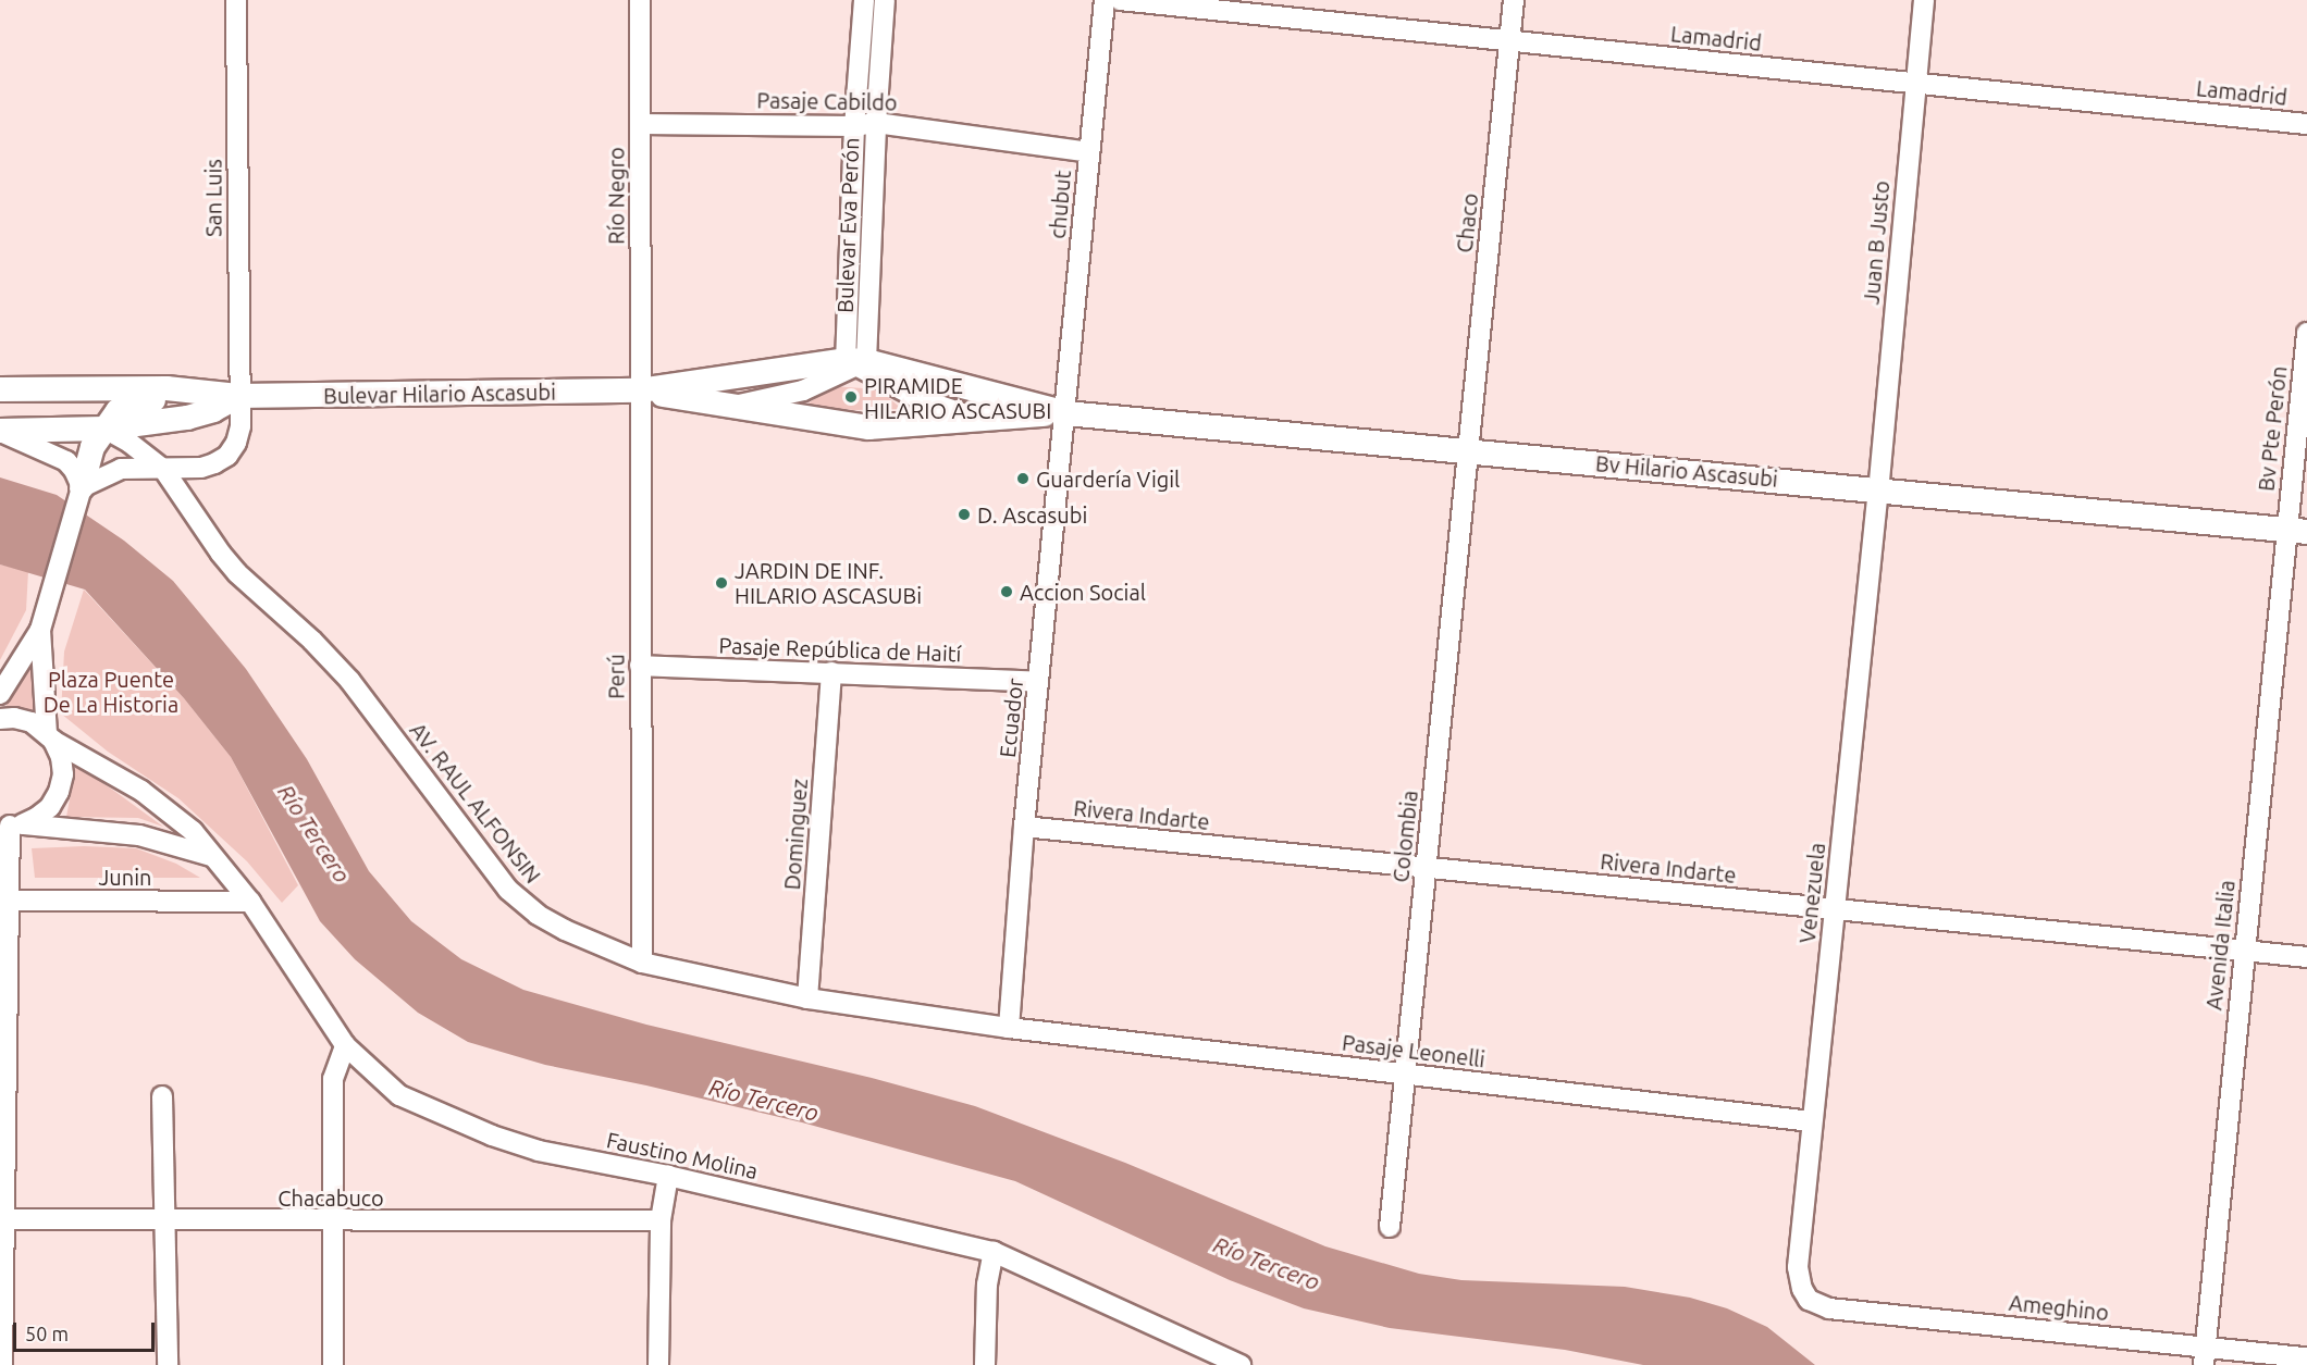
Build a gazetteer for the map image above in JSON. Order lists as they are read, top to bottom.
{
  "streets": {
    "main road": ["Bulevar Hilario Ascasubi", "Bv Hilario Ascasubi"],
    "street": [
      "Lamadrid",
      "Pasaje Cabildo",
      "Río Negro",
      "San Luis",
      "chubut",
      "Chaco",
      "Bulevar Eva Perón",
      "Juan B Justo",
      "Bv Pte Perón",
      "Pasaje República de Haití",
      "Perú",
      "Ecuador",
      "AV. RAUL ALFONSIN",
      "Rivera Indarte",
      "Dominguez",
      "Colombia",
      "Junin",
      "Venezuela",
      "Avenida Italia",
      "Pasaje Leonelli",
      "Faustino Molina",
      "Chacabuco",
      "Ameghino"
    ]
  },
  "crossings": [
    ["Lamadrid", "Chaco"],
    ["Lamadrid", "Juan B Justo"],
    ["Pasaje Cabildo", "Río Negro"],
    ["Pasaje Cabildo", "chubut"],
    ["Pasaje Cabildo", "Bulevar Eva Perón"],
    ["Río Negro", "Bulevar Hilario Ascasubi"],
    ["Río Negro", "Perú"],
    ["San Luis", "Bulevar Hilario Ascasubi"],
    ["San Luis", "AV. RAUL ALFONSIN"],
    ["chubut", "Bulevar Hilario Ascasubi"],
    ["chubut", "Bv Hilario Ascasubi"],
    ["chubut", "Ecuador"],
    ["Chaco", "Bv Hilario Ascasubi"],
    ["Chaco", "Colombia"],
    ["Bulevar Eva Perón", "Bulevar Hilario Ascasubi"],
    ["Juan B Justo", "Bv Hilario Ascasubi"],
    ["Juan B Justo", "Venezuela"],
    ["Bulevar Hilario Ascasubi", "Bv Hilario Ascasubi"],
    ["Bulevar Hilario Ascasubi", "Perú"],
    ["Bulevar Hilario Ascasubi", "Ecuador"],
    ["Bulevar Hilario Ascasubi", "AV. RAUL ALFONSIN"],
    ["Bv Pte Perón", "Bv Hilario Ascasubi"],
    ["Bv Pte Perón", "Avenida Italia"],
    ["Bv Hilario Ascasubi", "Ecuador"],
    ["Bv Hilario Ascasubi", "Colombia"],
    ["Bv Hilario Ascasubi", "Venezuela"],
    ["Bv Hilario Ascasubi", "Avenida Italia"],
    ["Pasaje República de Haití", "Perú"],
    ["Pasaje República de Haití", "Ecuador"],
    ["Pasaje República de Haití", "Dominguez"],
    ["Perú", "AV. RAUL ALFONSIN"],
    ["Ecuador", "AV. RAUL ALFONSIN"],
    ["Ecuador", "Rivera Indarte"],
    ["Ecuador", "Pasaje Leonelli"],
    ["AV. RAUL ALFONSIN", "Dominguez"],
    ["AV. RAUL ALFONSIN", "Pasaje Leonelli"],
    ["Rivera Indarte", "Colombia"],
    ["Rivera Indarte", "Venezuela"],
    ["Rivera Indarte", "Avenida Italia"],
    ["Colombia", "Pasaje Leonelli"],
    ["Junin", "Faustino Molina"],
    ["Venezuela", "Pasaje Leonelli"],
    ["Venezuela", "Ameghino"],
    ["Avenida Italia", "Ameghino"]
  ],
  "water": ["Río Tercero"],
  "parks": ["Plaza Puente De La Historia"],
  "places": [
    "PIRAMIDE HILARIO ASCASUBI",
    "Guardería Vigil",
    "D. Ascasubi",
    "JARDIN DE INF. HILARIO ASCASUBi",
    "Accion Social"
  ],
  "scale_bar": "50 m"
}
